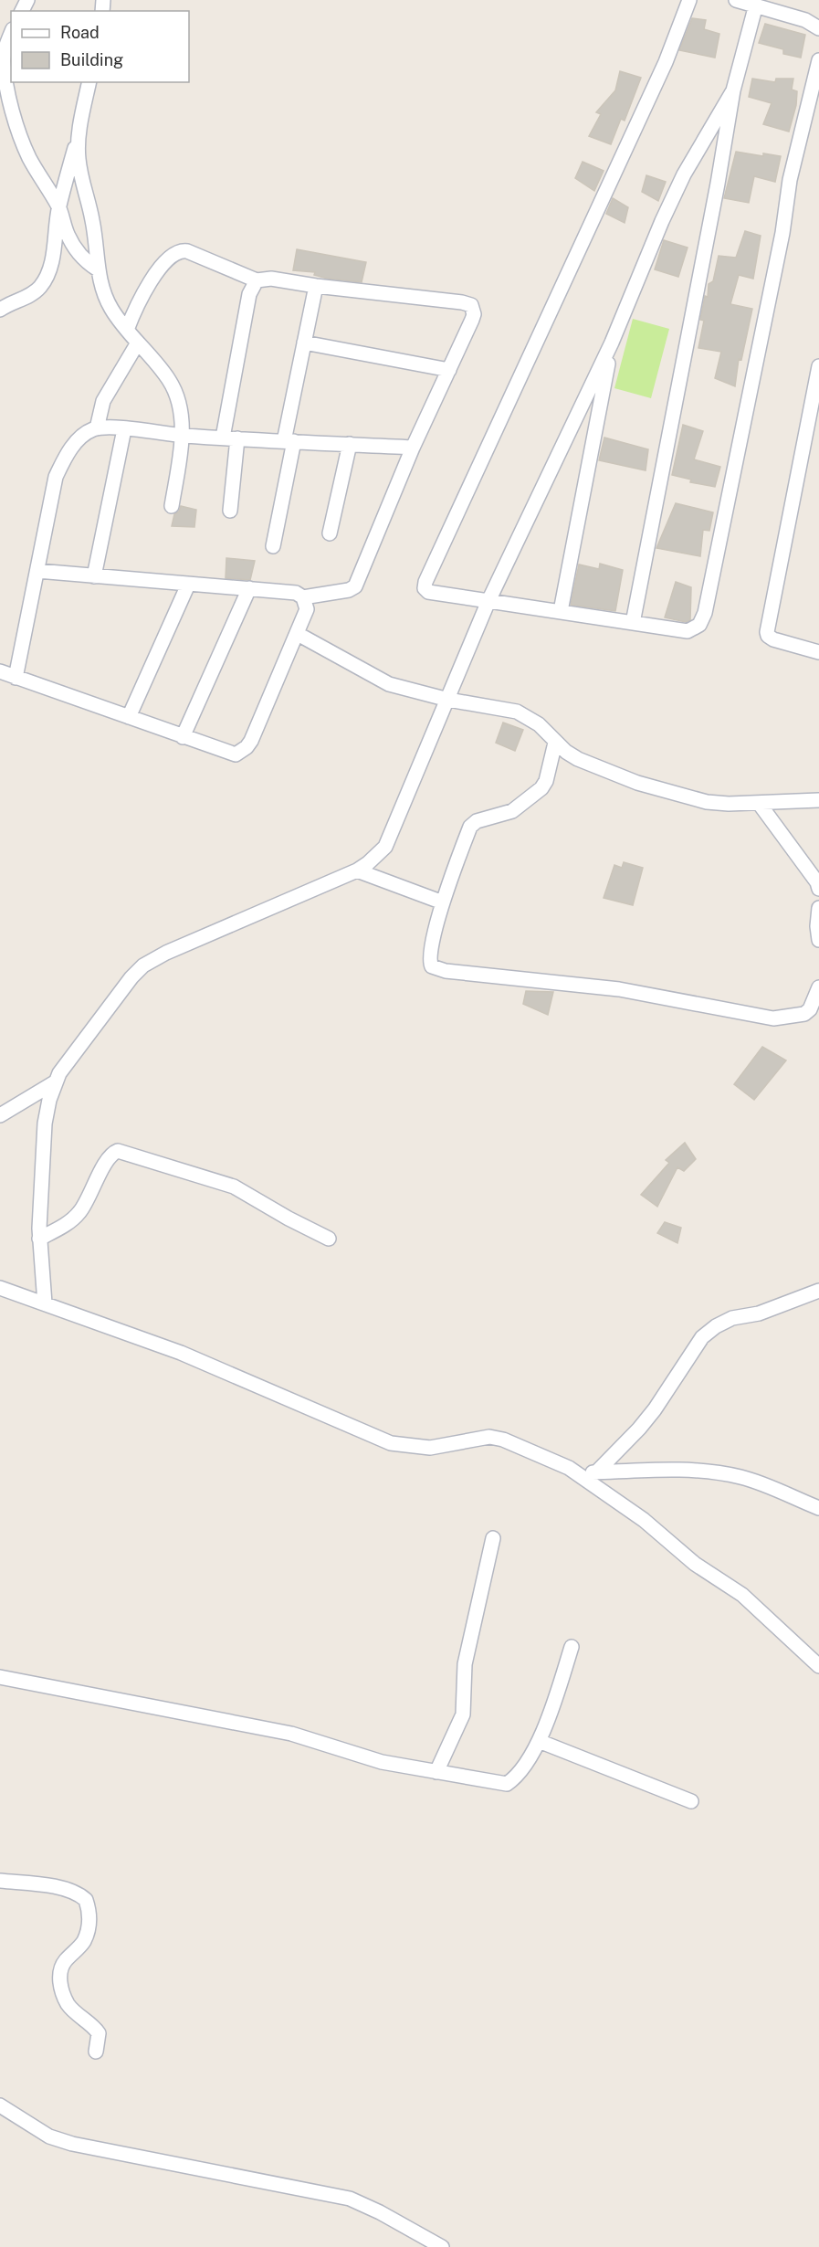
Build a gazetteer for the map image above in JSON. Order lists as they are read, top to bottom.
{
  "legend": ["Road", "Building"]
}
